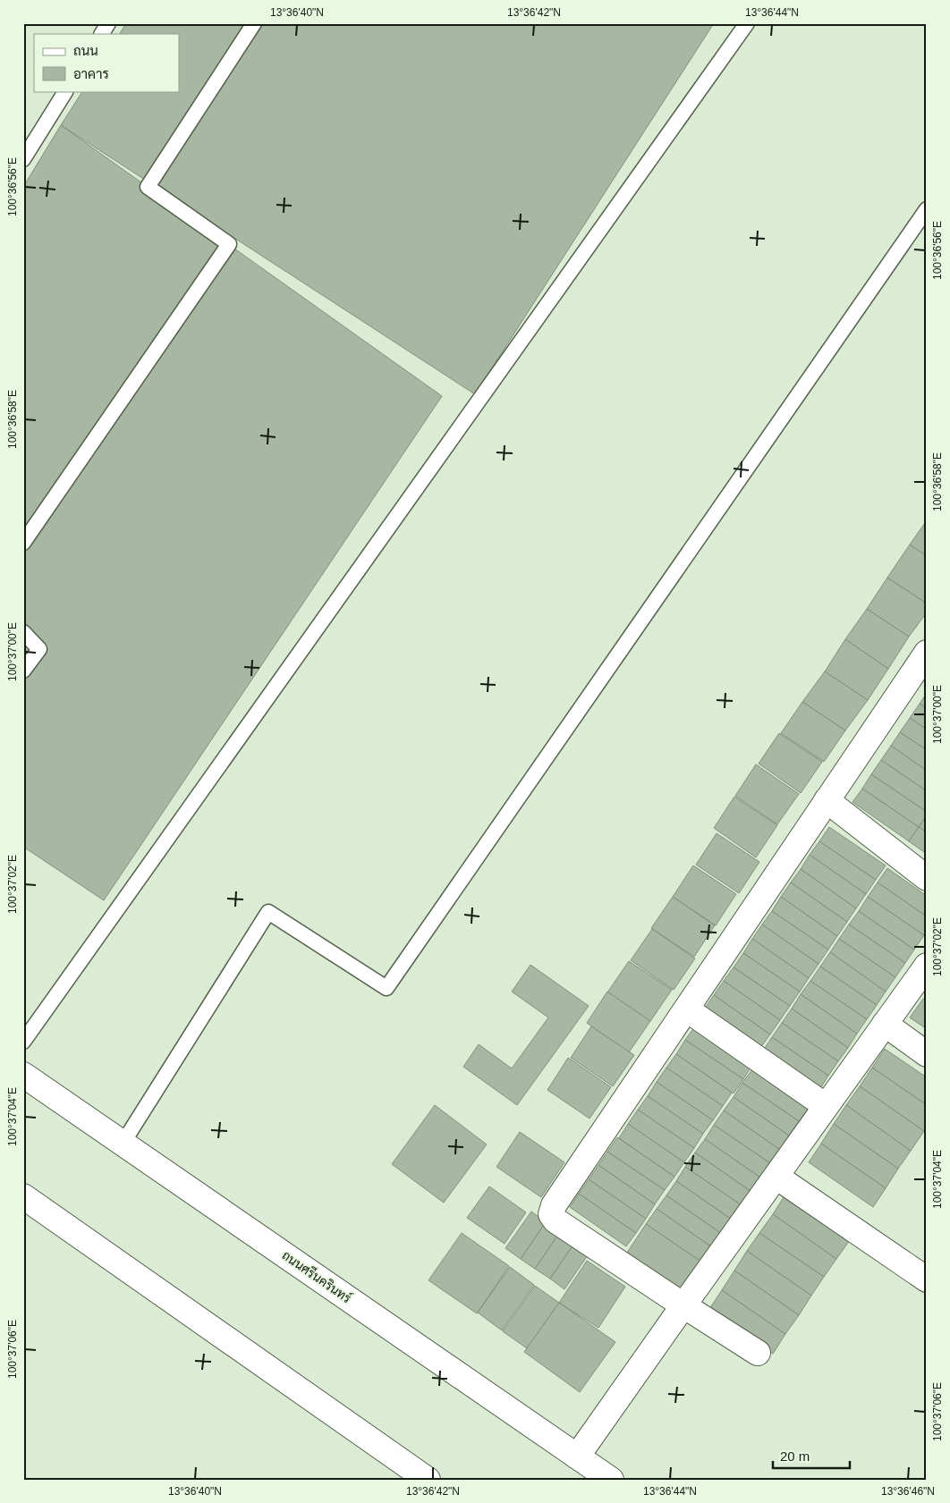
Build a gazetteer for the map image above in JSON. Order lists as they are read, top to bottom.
{
  "streets": {
    "street": ["ถนนศรีนครินทร์"]
  },
  "legend": ["ถนน", "อาคาร"],
  "scale_bar": "20 m",
  "coordinates": [
    "13°36'40\"N",
    "13°36'42\"N",
    "13°36'44\"N",
    "100°36'56\"E",
    "100°36'58\"E",
    "100°37'00\"E",
    "100°37'02\"E",
    "100°37'04\"E",
    "100°37'06\"E",
    "13°36'46\"N"
  ]
}
